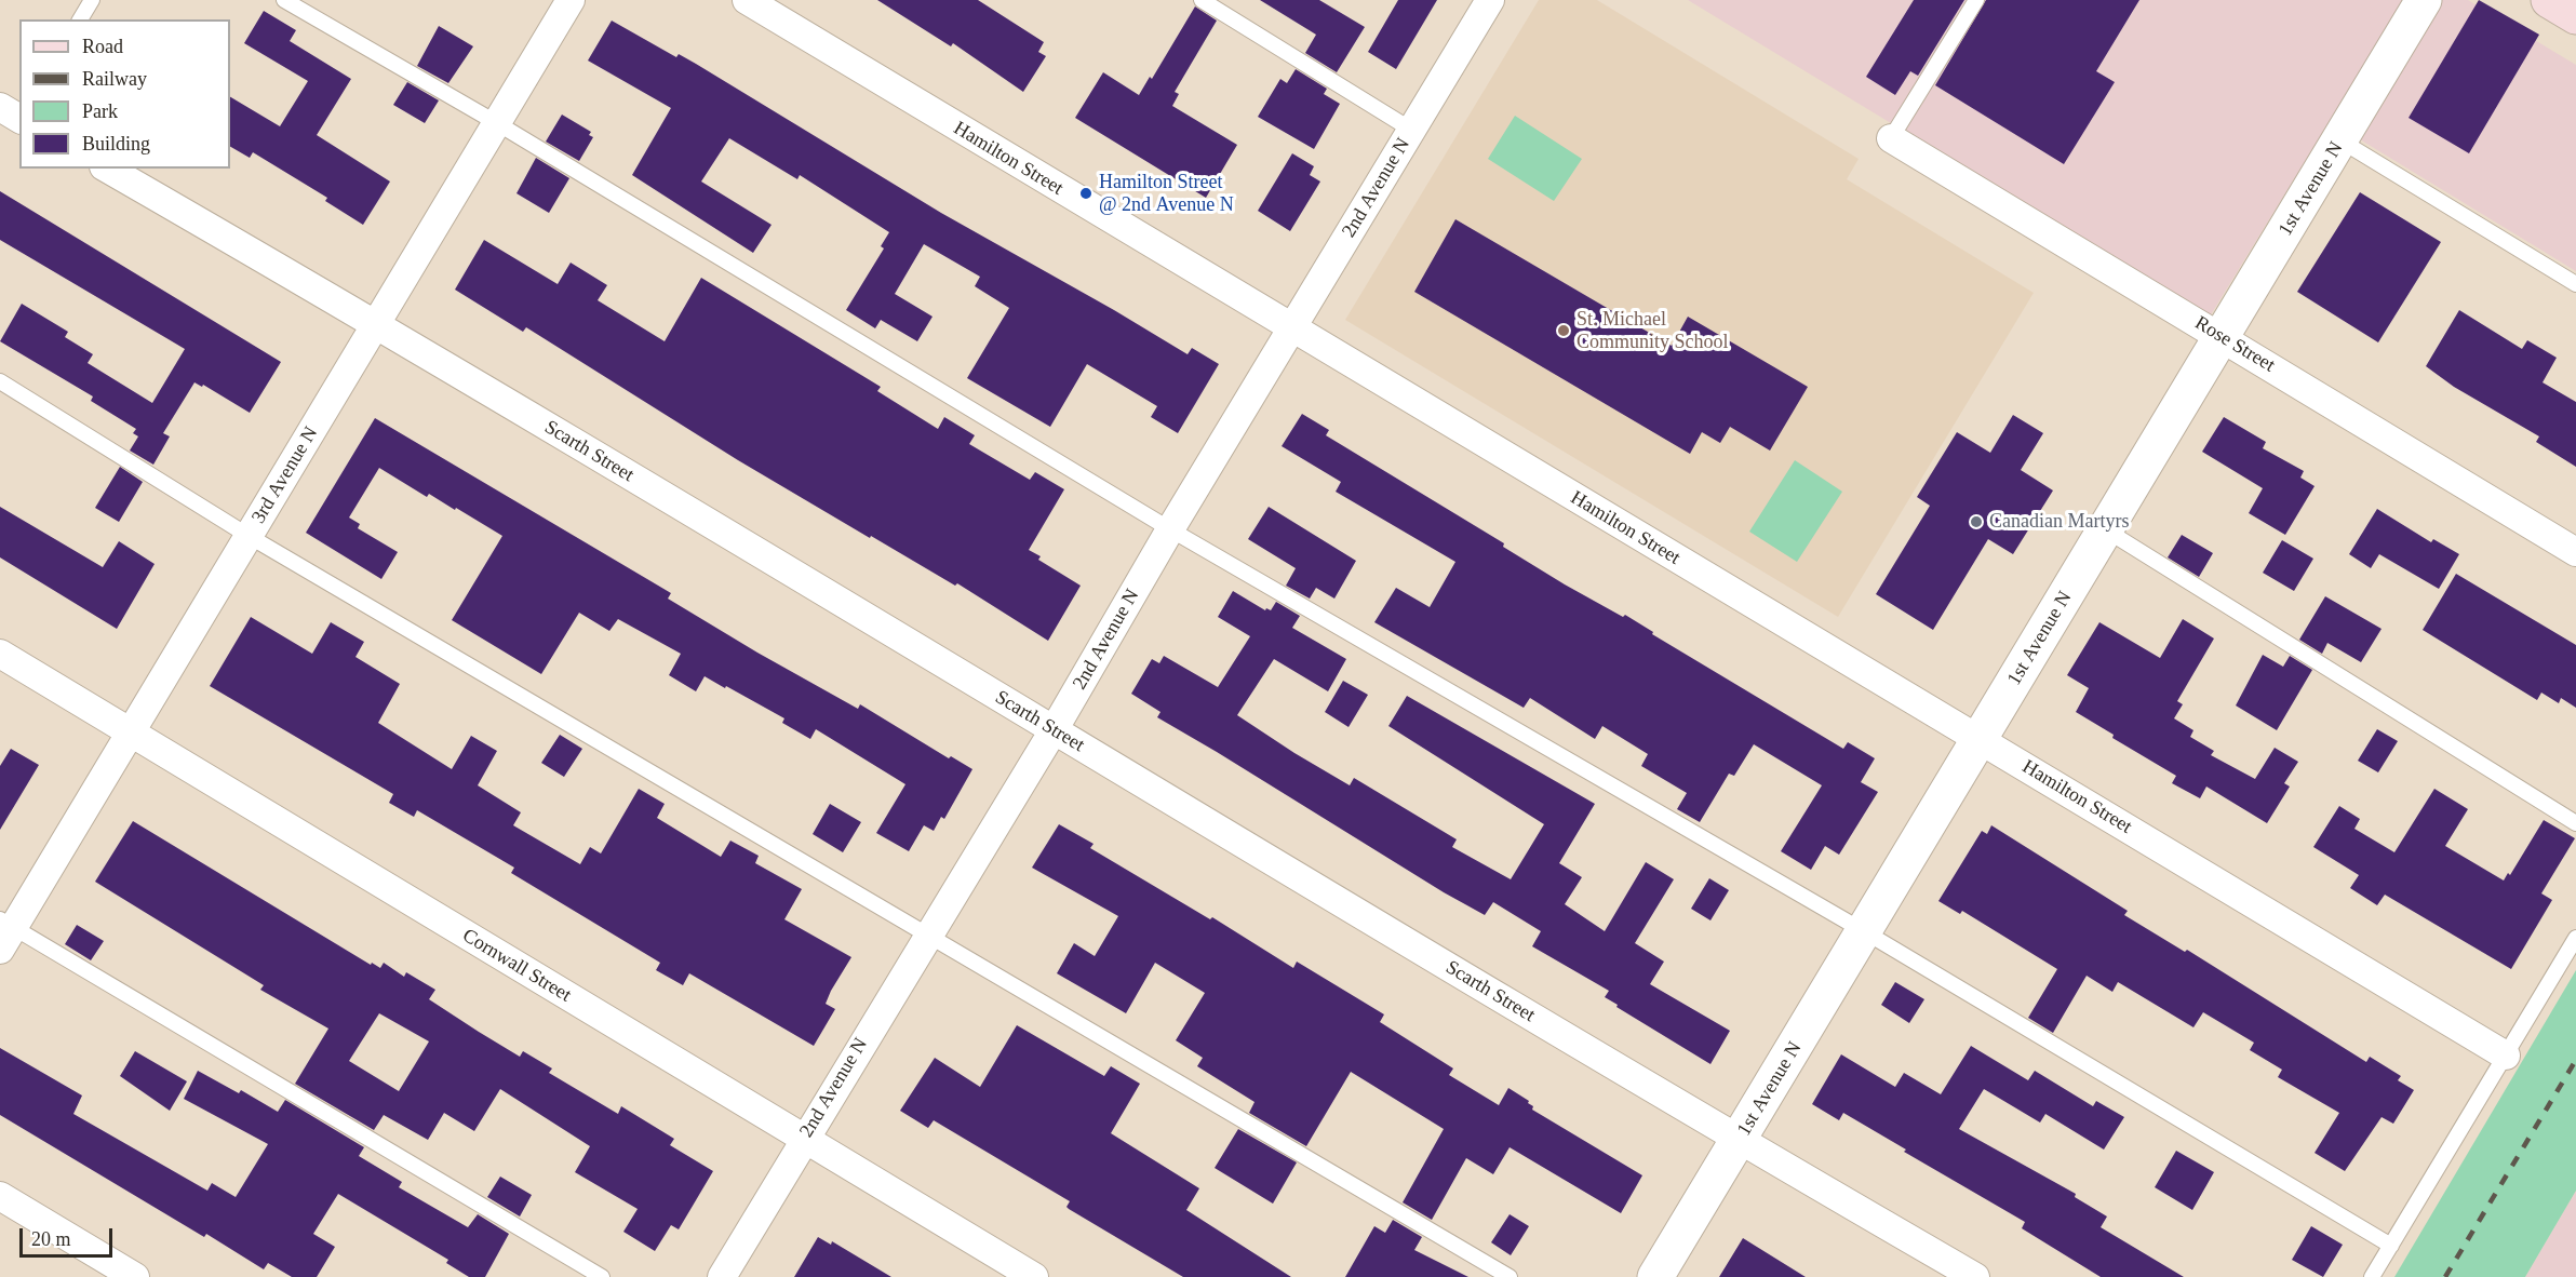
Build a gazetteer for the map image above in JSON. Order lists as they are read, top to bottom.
{
  "streets": {
    "street": [
      "Hamilton Street",
      "2nd Avenue N",
      "1st Avenue N",
      "Rose Street",
      "Scarth Street",
      "3rd Avenue N",
      "Cornwall Street"
    ]
  },
  "crossings": [
    ["Hamilton Street", "2nd Avenue N"],
    ["Hamilton Street", "1st Avenue N"],
    ["2nd Avenue N", "Scarth Street"],
    ["2nd Avenue N", "Cornwall Street"],
    ["1st Avenue N", "Rose Street"],
    ["1st Avenue N", "Scarth Street"],
    ["Scarth Street", "3rd Avenue N"],
    ["3rd Avenue N", "Cornwall Street"]
  ],
  "places": ["Hamilton Street @ 2nd Avenue N", "St. Michael Community School", "Canadian Martyrs"],
  "legend": [
    "Road",
    "Railway",
    "Park",
    "Building"
  ],
  "scale_bar": "20 m"
}
